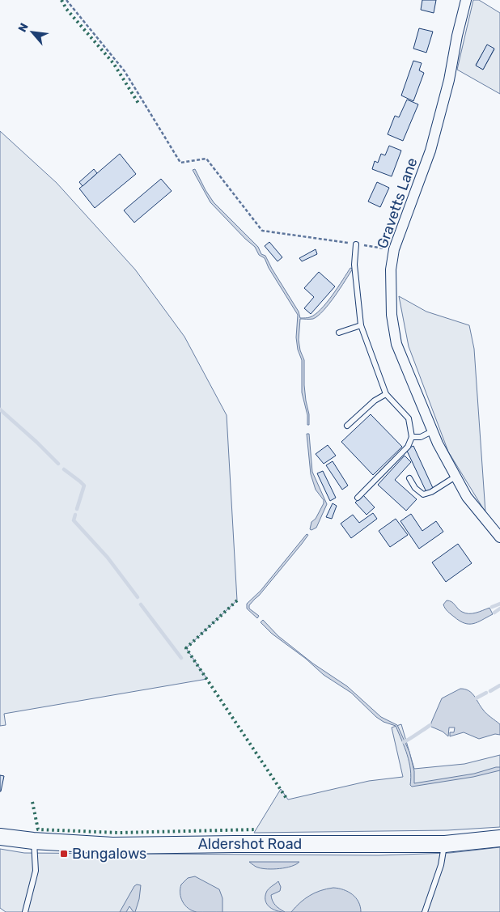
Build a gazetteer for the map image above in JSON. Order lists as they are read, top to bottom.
{
  "streets": {
    "main road": ["Aldershot Road"],
    "street": ["Gravetts Lane"]
  },
  "places": {
    "transit": ["Bungalows"]
  },
  "north": "top left"
}
